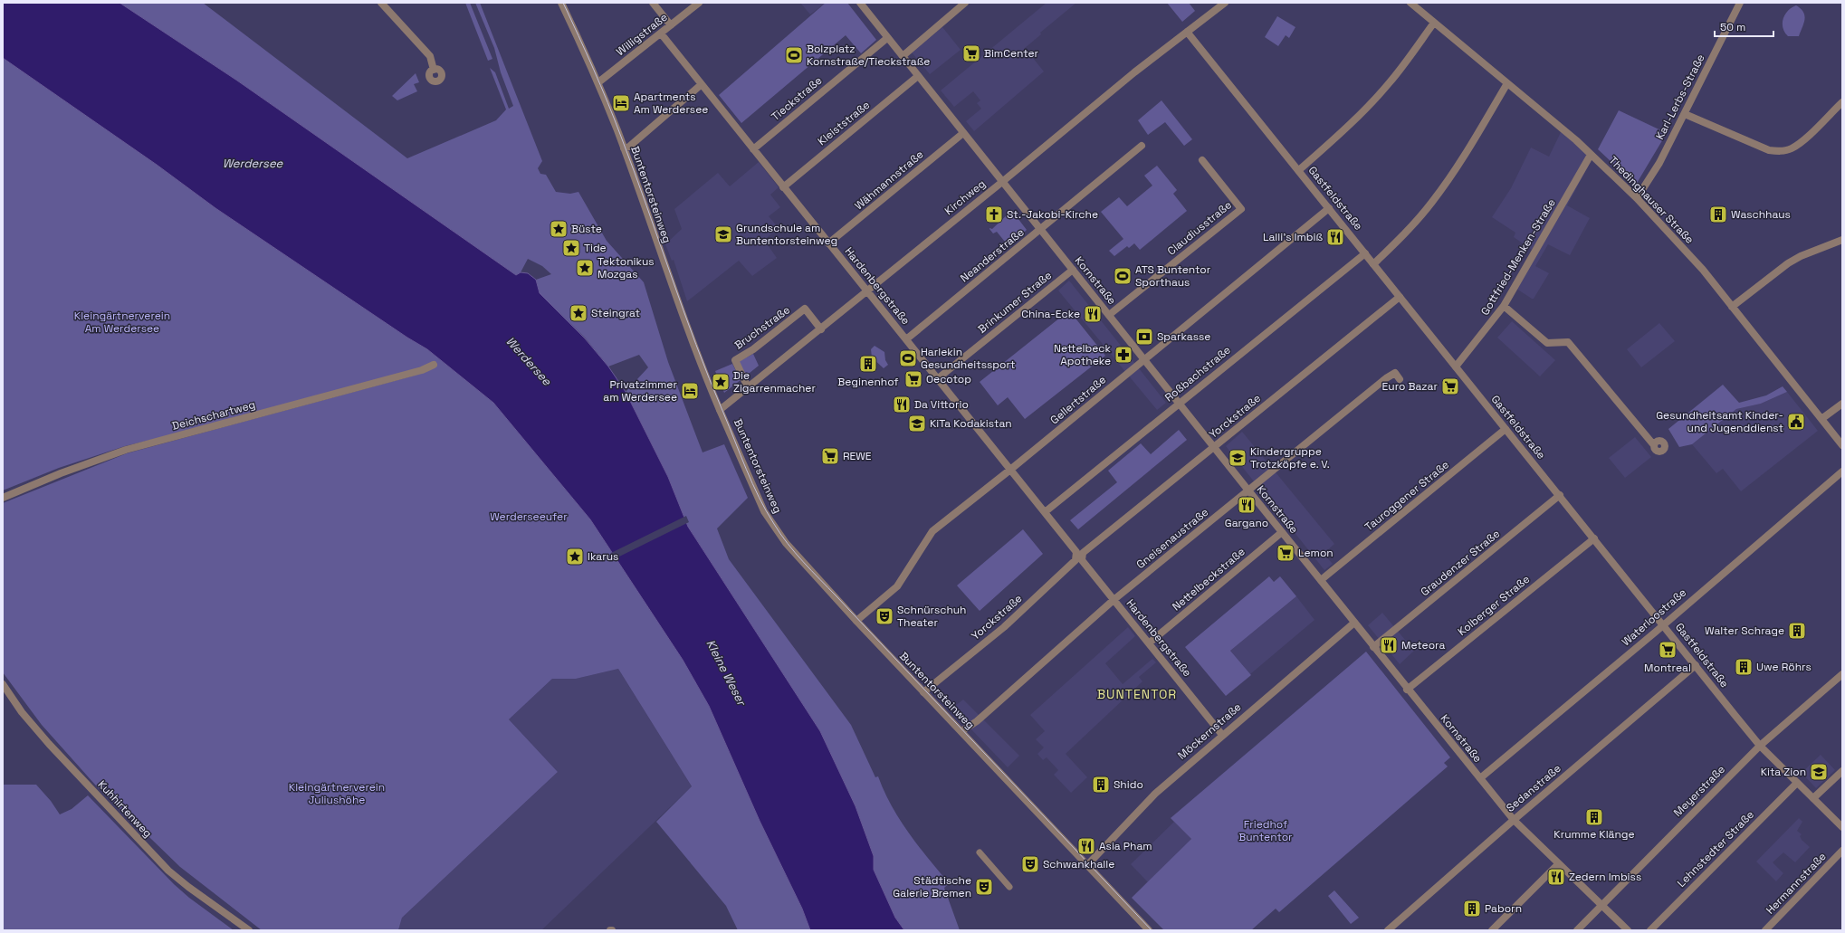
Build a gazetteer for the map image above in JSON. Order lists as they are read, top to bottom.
{
  "streets": {
    "street": [
      "Willigstraße",
      "Karl-Lerbs-Straße",
      "Tieckstraße",
      "Kleiststraße",
      "Wähmannstraße",
      "Buntentorsteinweg",
      "Kirchweg",
      "Gastfeldstraße",
      "Thedinghauser Straße",
      "Claudiusstraße",
      "Neanderstraße",
      "Gottfried-Menken-Straße",
      "Kornstraße",
      "Hardenbergstraße",
      "Brinkumer Straße",
      "Bruchstraße",
      "Roßbachstraße",
      "Gellertstraße",
      "Deichschartweg",
      "Yorckstraße",
      "Tauroggener Straße",
      "Gneisenaustraße",
      "Graudenzer Straße",
      "Nettelbeckstraße",
      "Kolberger Straße",
      "Waterloostraße",
      "Möckernstraße",
      "Sedanstraße",
      "Meyerstraße",
      "Kuhhirtenweg",
      "Lehnstedter Straße",
      "Hermannstraße"
    ]
  },
  "crossings": [
    ["Willigstraße", "Buntentorsteinweg"],
    ["Willigstraße", "Hardenbergstraße"],
    ["Karl-Lerbs-Straße", "Thedinghauser Straße"],
    ["Tieckstraße", "Kornstraße"],
    ["Tieckstraße", "Hardenbergstraße"],
    ["Kleiststraße", "Kornstraße"],
    ["Kleiststraße", "Hardenbergstraße"],
    ["Wähmannstraße", "Kornstraße"],
    ["Wähmannstraße", "Hardenbergstraße"],
    ["Buntentorsteinweg", "Kirchweg"],
    ["Buntentorsteinweg", "Gellertstraße"],
    ["Buntentorsteinweg", "Yorckstraße"],
    ["Buntentorsteinweg", "Gneisenaustraße"],
    ["Buntentorsteinweg", "Möckernstraße"],
    ["Kirchweg", "Gastfeldstraße"],
    ["Kirchweg", "Kornstraße"],
    ["Kirchweg", "Hardenbergstraße"],
    ["Kirchweg", "Bruchstraße"],
    ["Gastfeldstraße", "Gottfried-Menken-Straße"],
    ["Gastfeldstraße", "Roßbachstraße"],
    ["Gastfeldstraße", "Gellertstraße"],
    ["Gastfeldstraße", "Yorckstraße"],
    ["Gastfeldstraße", "Tauroggener Straße"],
    ["Gastfeldstraße", "Graudenzer Straße"],
    ["Gastfeldstraße", "Kolberger Straße"],
    ["Gastfeldstraße", "Waterloostraße"],
    ["Gastfeldstraße", "Sedanstraße"],
    ["Gastfeldstraße", "Meyerstraße"],
    ["Gastfeldstraße", "Lehnstedter Straße"],
    ["Thedinghauser Straße", "Gottfried-Menken-Straße"],
    ["Claudiusstraße", "Kornstraße"],
    ["Neanderstraße", "Kornstraße"],
    ["Neanderstraße", "Hardenbergstraße"],
    ["Kornstraße", "Brinkumer Straße"],
    ["Kornstraße", "Roßbachstraße"],
    ["Kornstraße", "Gellertstraße"],
    ["Kornstraße", "Yorckstraße"],
    ["Kornstraße", "Tauroggener Straße"],
    ["Kornstraße", "Gneisenaustraße"],
    ["Kornstraße", "Graudenzer Straße"],
    ["Kornstraße", "Nettelbeckstraße"],
    ["Kornstraße", "Kolberger Straße"],
    ["Kornstraße", "Waterloostraße"],
    ["Kornstraße", "Möckernstraße"],
    ["Kornstraße", "Sedanstraße"],
    ["Kornstraße", "Meyerstraße"],
    ["Hardenbergstraße", "Brinkumer Straße"],
    ["Hardenbergstraße", "Roßbachstraße"],
    ["Hardenbergstraße", "Gellertstraße"],
    ["Hardenbergstraße", "Yorckstraße"],
    ["Hardenbergstraße", "Gneisenaustraße"],
    ["Hardenbergstraße", "Nettelbeckstraße"],
    ["Hardenbergstraße", "Möckernstraße"]
  ],
  "districts": ["BUNTENTOR"],
  "water": ["Werdersee", "Kleine Weser"],
  "parks": [
    "Kleingärtnerverein Am Werdersee",
    "Werderseeufer",
    "Kleingärtnerverein Juliushöhe",
    "Friedhof Buntentor"
  ],
  "places": {
    "supermarket": [
      "BimCenter",
      "Oecotop",
      "Euro Bazar",
      "REWE",
      "Lemon",
      "Montreal"
    ],
    "sports": ["Bolzplatz Kornstraße/Tieckstraße", "ATS Buntentor Sporthaus", "Harlekin Gesundheitssport"],
    "hotel": ["Apartments Am Werdersee", "Privatzimmer am Werdersee"],
    "church": ["St.-Jakobi-Kirche"],
    "building": [
      "Waschhaus",
      "Beginenhof",
      "Walter Schrage",
      "Uwe Röhrs",
      "Shido",
      "Krumme Klänge",
      "Paborn"
    ],
    "place": [
      "Büste",
      "Tide",
      "Tektonikus Mozgas",
      "Steingrat",
      "Die Zigarrenmacher",
      "Ikarus"
    ],
    "school or university": [
      "Grundschule am Buntentorsteinweg",
      "KiTa Kodakistan",
      "Kindergruppe Trotzköpfe e. V.",
      "Kita Zion"
    ],
    "restaurant": [
      "Lalli's Imbiß",
      "China-Ecke",
      "Da Vittorio",
      "Gargano",
      "Meteora",
      "Asia Pham",
      "Zedern Imbiss"
    ],
    "bank": ["Sparkasse"],
    "pharmacy": ["Nettelbeck Apotheke"],
    "public building": ["Gesundheitsamt Kinder- und Jugenddienst"],
    "theatre": ["Schnürschuh Theater", "Schwankhalle", "Städtische Galerie Bremen"]
  },
  "scale_bar": "50 m"
}
